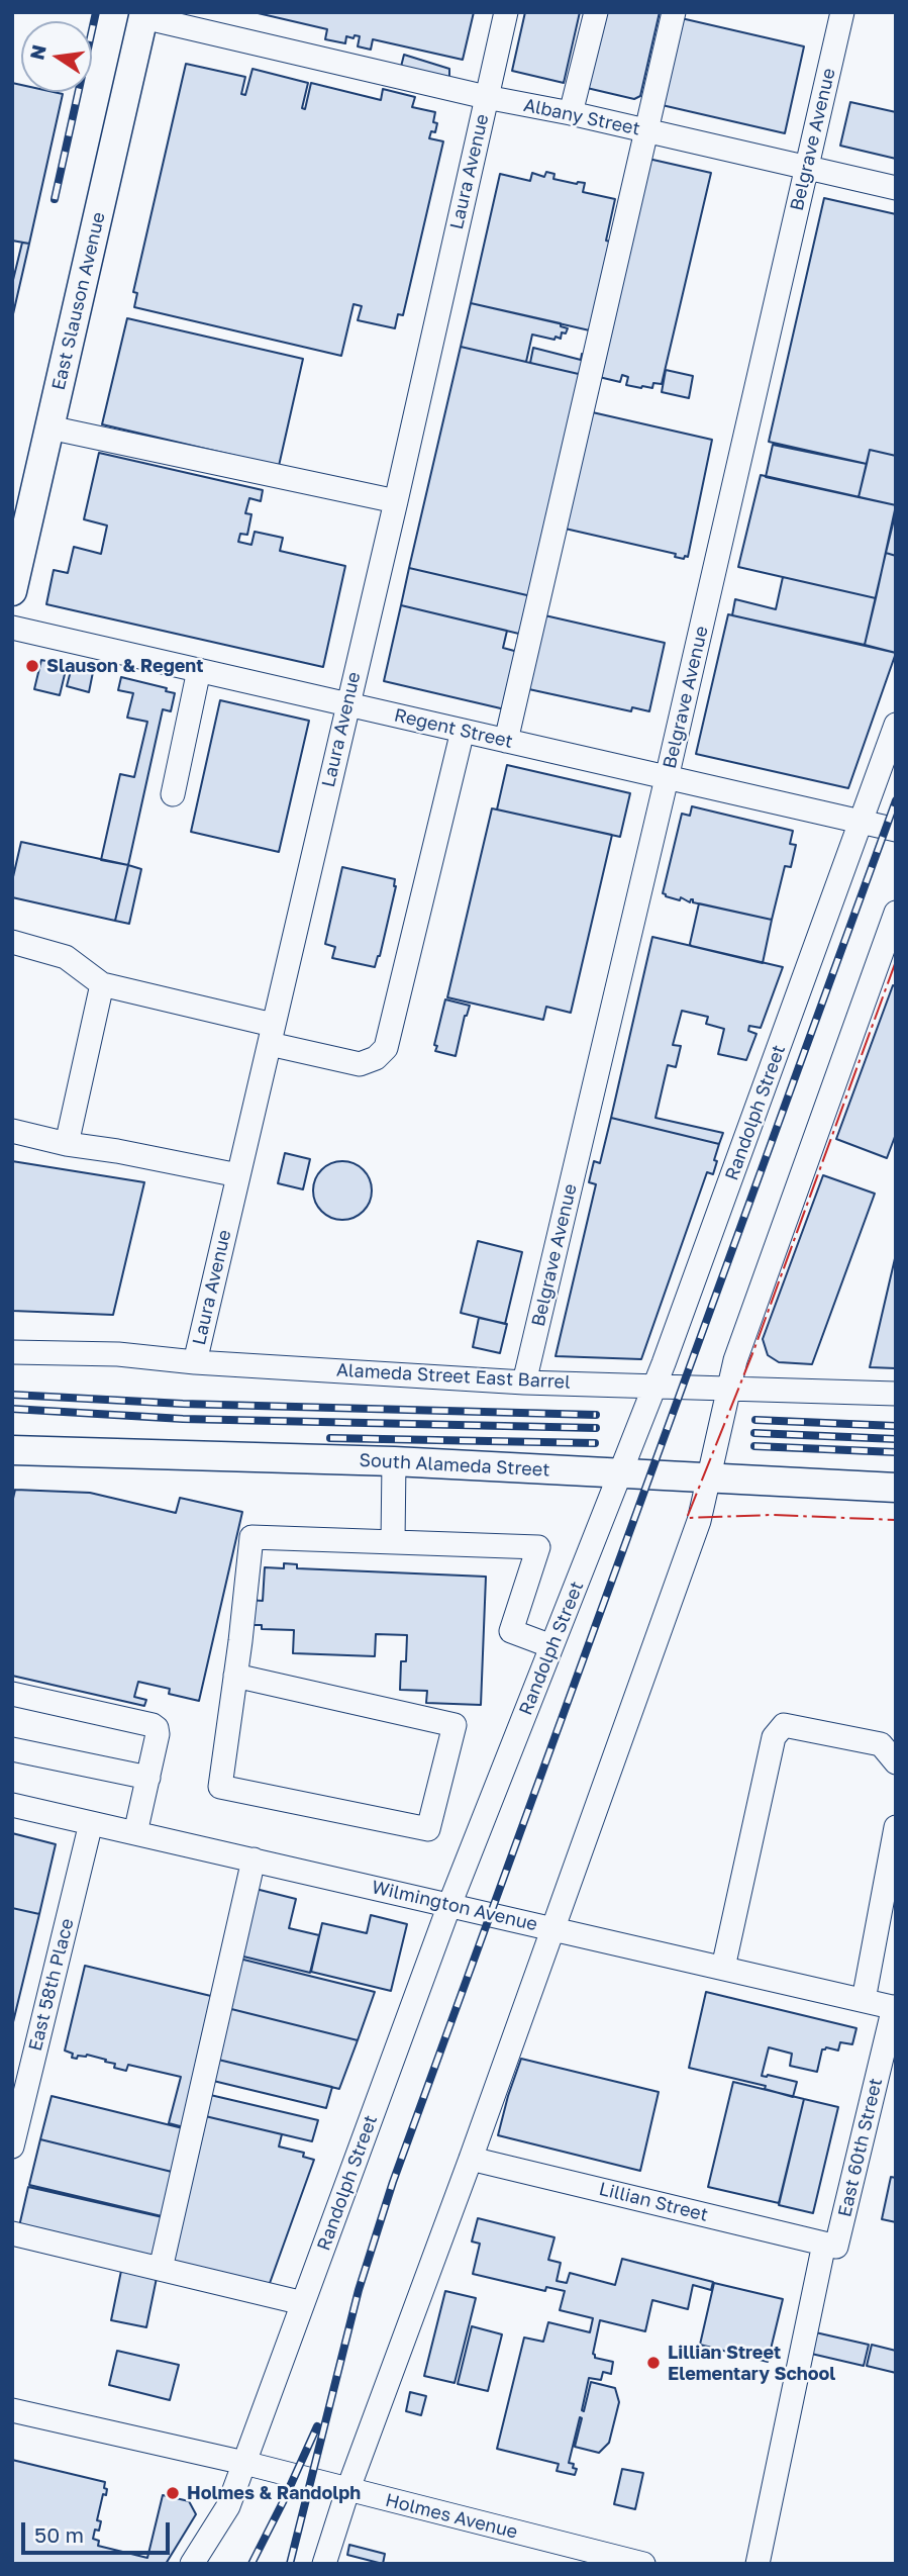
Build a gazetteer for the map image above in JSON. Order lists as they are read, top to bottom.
{
  "streets": {
    "main road": ["East Slauson Avenue", "South Alameda Street"],
    "street": [
      "Albany Street",
      "Belgrave Avenue",
      "Laura Avenue",
      "Regent Street",
      "Randolph Street",
      "Alameda Street East Barrel",
      "Wilmington Avenue",
      "East 58th Place",
      "East 60th Street",
      "Lillian Street",
      "Holmes Avenue"
    ]
  },
  "crossings": [
    ["Albany Street", "Belgrave Avenue"],
    ["Albany Street", "Laura Avenue"],
    ["Albany Street", "East Slauson Avenue"],
    ["Belgrave Avenue", "Regent Street"],
    ["Belgrave Avenue", "Alameda Street East Barrel"],
    ["Laura Avenue", "Regent Street"],
    ["Laura Avenue", "Alameda Street East Barrel"],
    ["Regent Street", "Randolph Street"],
    ["Randolph Street", "Alameda Street East Barrel"],
    ["Randolph Street", "South Alameda Street"],
    ["Randolph Street", "Wilmington Avenue"],
    ["Randolph Street", "Holmes Avenue"],
    ["Wilmington Avenue", "East 58th Place"],
    ["Wilmington Avenue", "East 60th Street"],
    ["East 60th Street", "Lillian Street"]
  ],
  "places": ["Slauson & Regent", "Lillian Street Elementary School", "Holmes & Randolph"],
  "scale_bar": "50 m",
  "north": "left"
}
